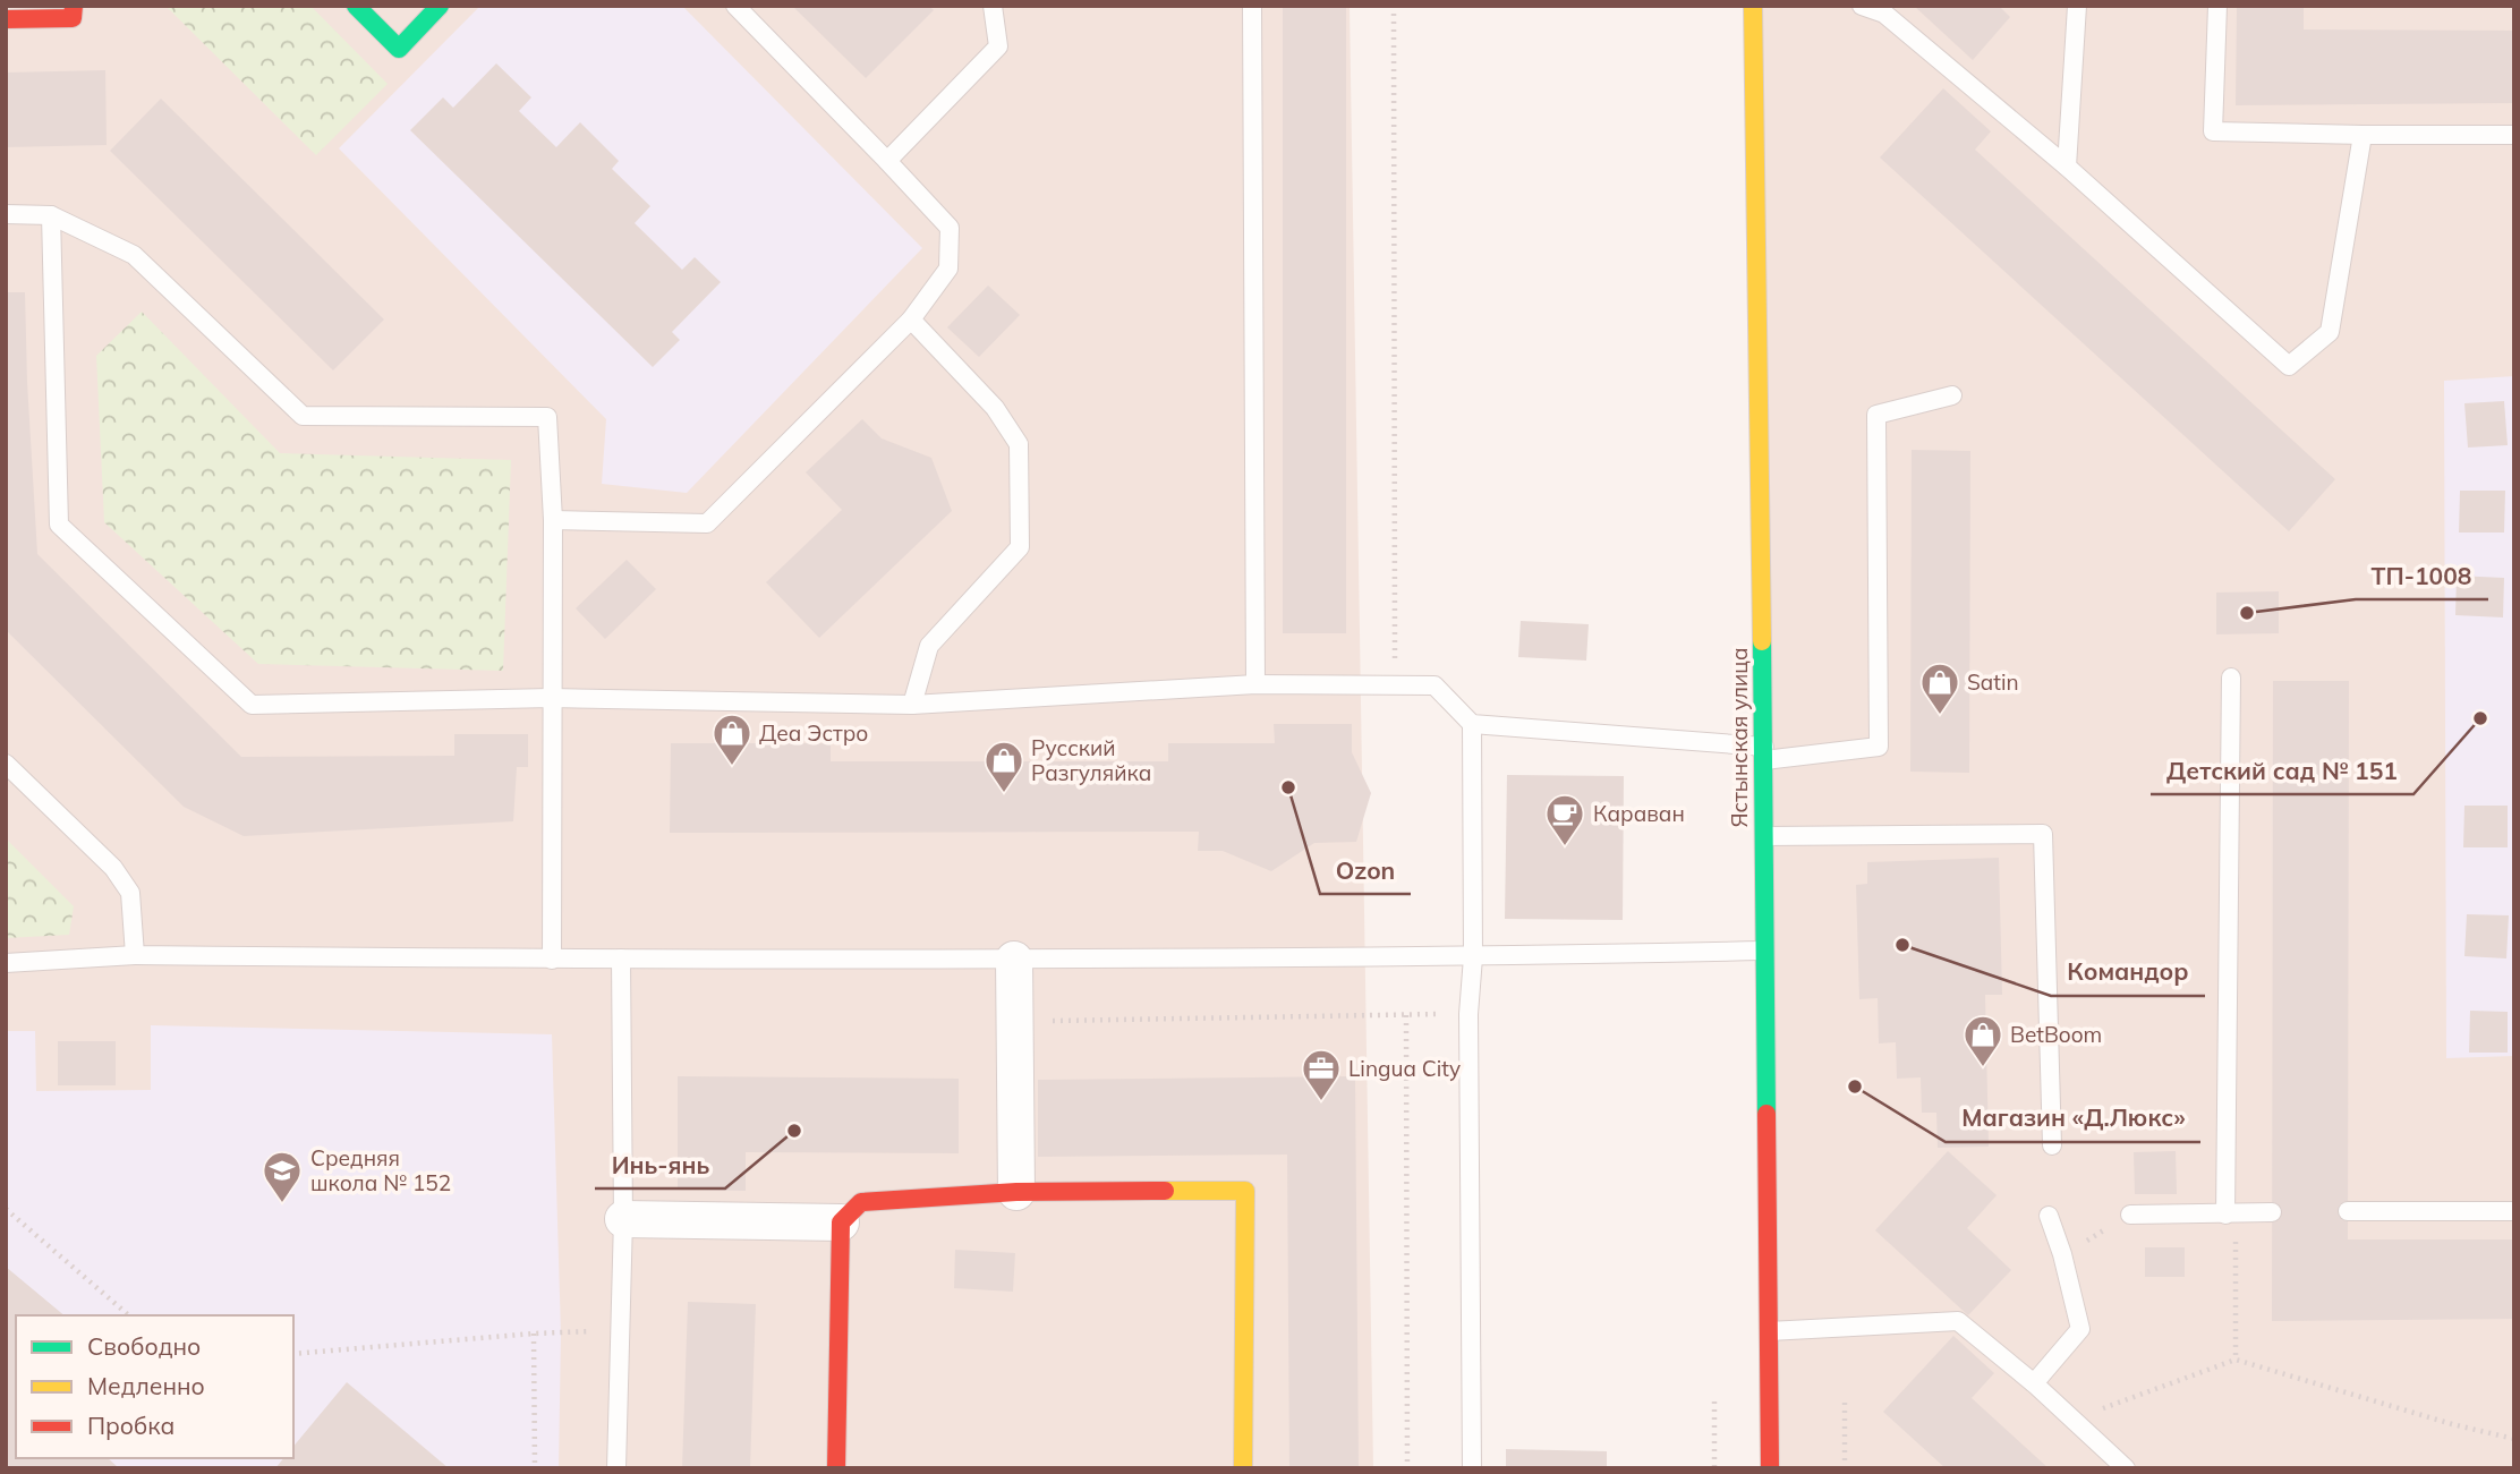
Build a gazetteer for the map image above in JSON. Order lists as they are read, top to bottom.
{
  "streets": {
    "main road": ["Ястынская улица"]
  },
  "places": {
    "other": [
      "ТП-1008",
      "Детский сад № 151",
      "Ozon",
      "Командор",
      "Магазин «Д.Люкс»",
      "Инь-янь"
    ],
    "shop": [
      "Satin",
      "Деа Эстро",
      "Русский Разгуляйка",
      "BetBoom"
    ],
    "cafe": ["Караван"],
    "office": ["Lingua City"],
    "school or university": ["Средняя школа № 152"]
  },
  "legend": ["Свободно", "Медленно", "Пробка"]
}
